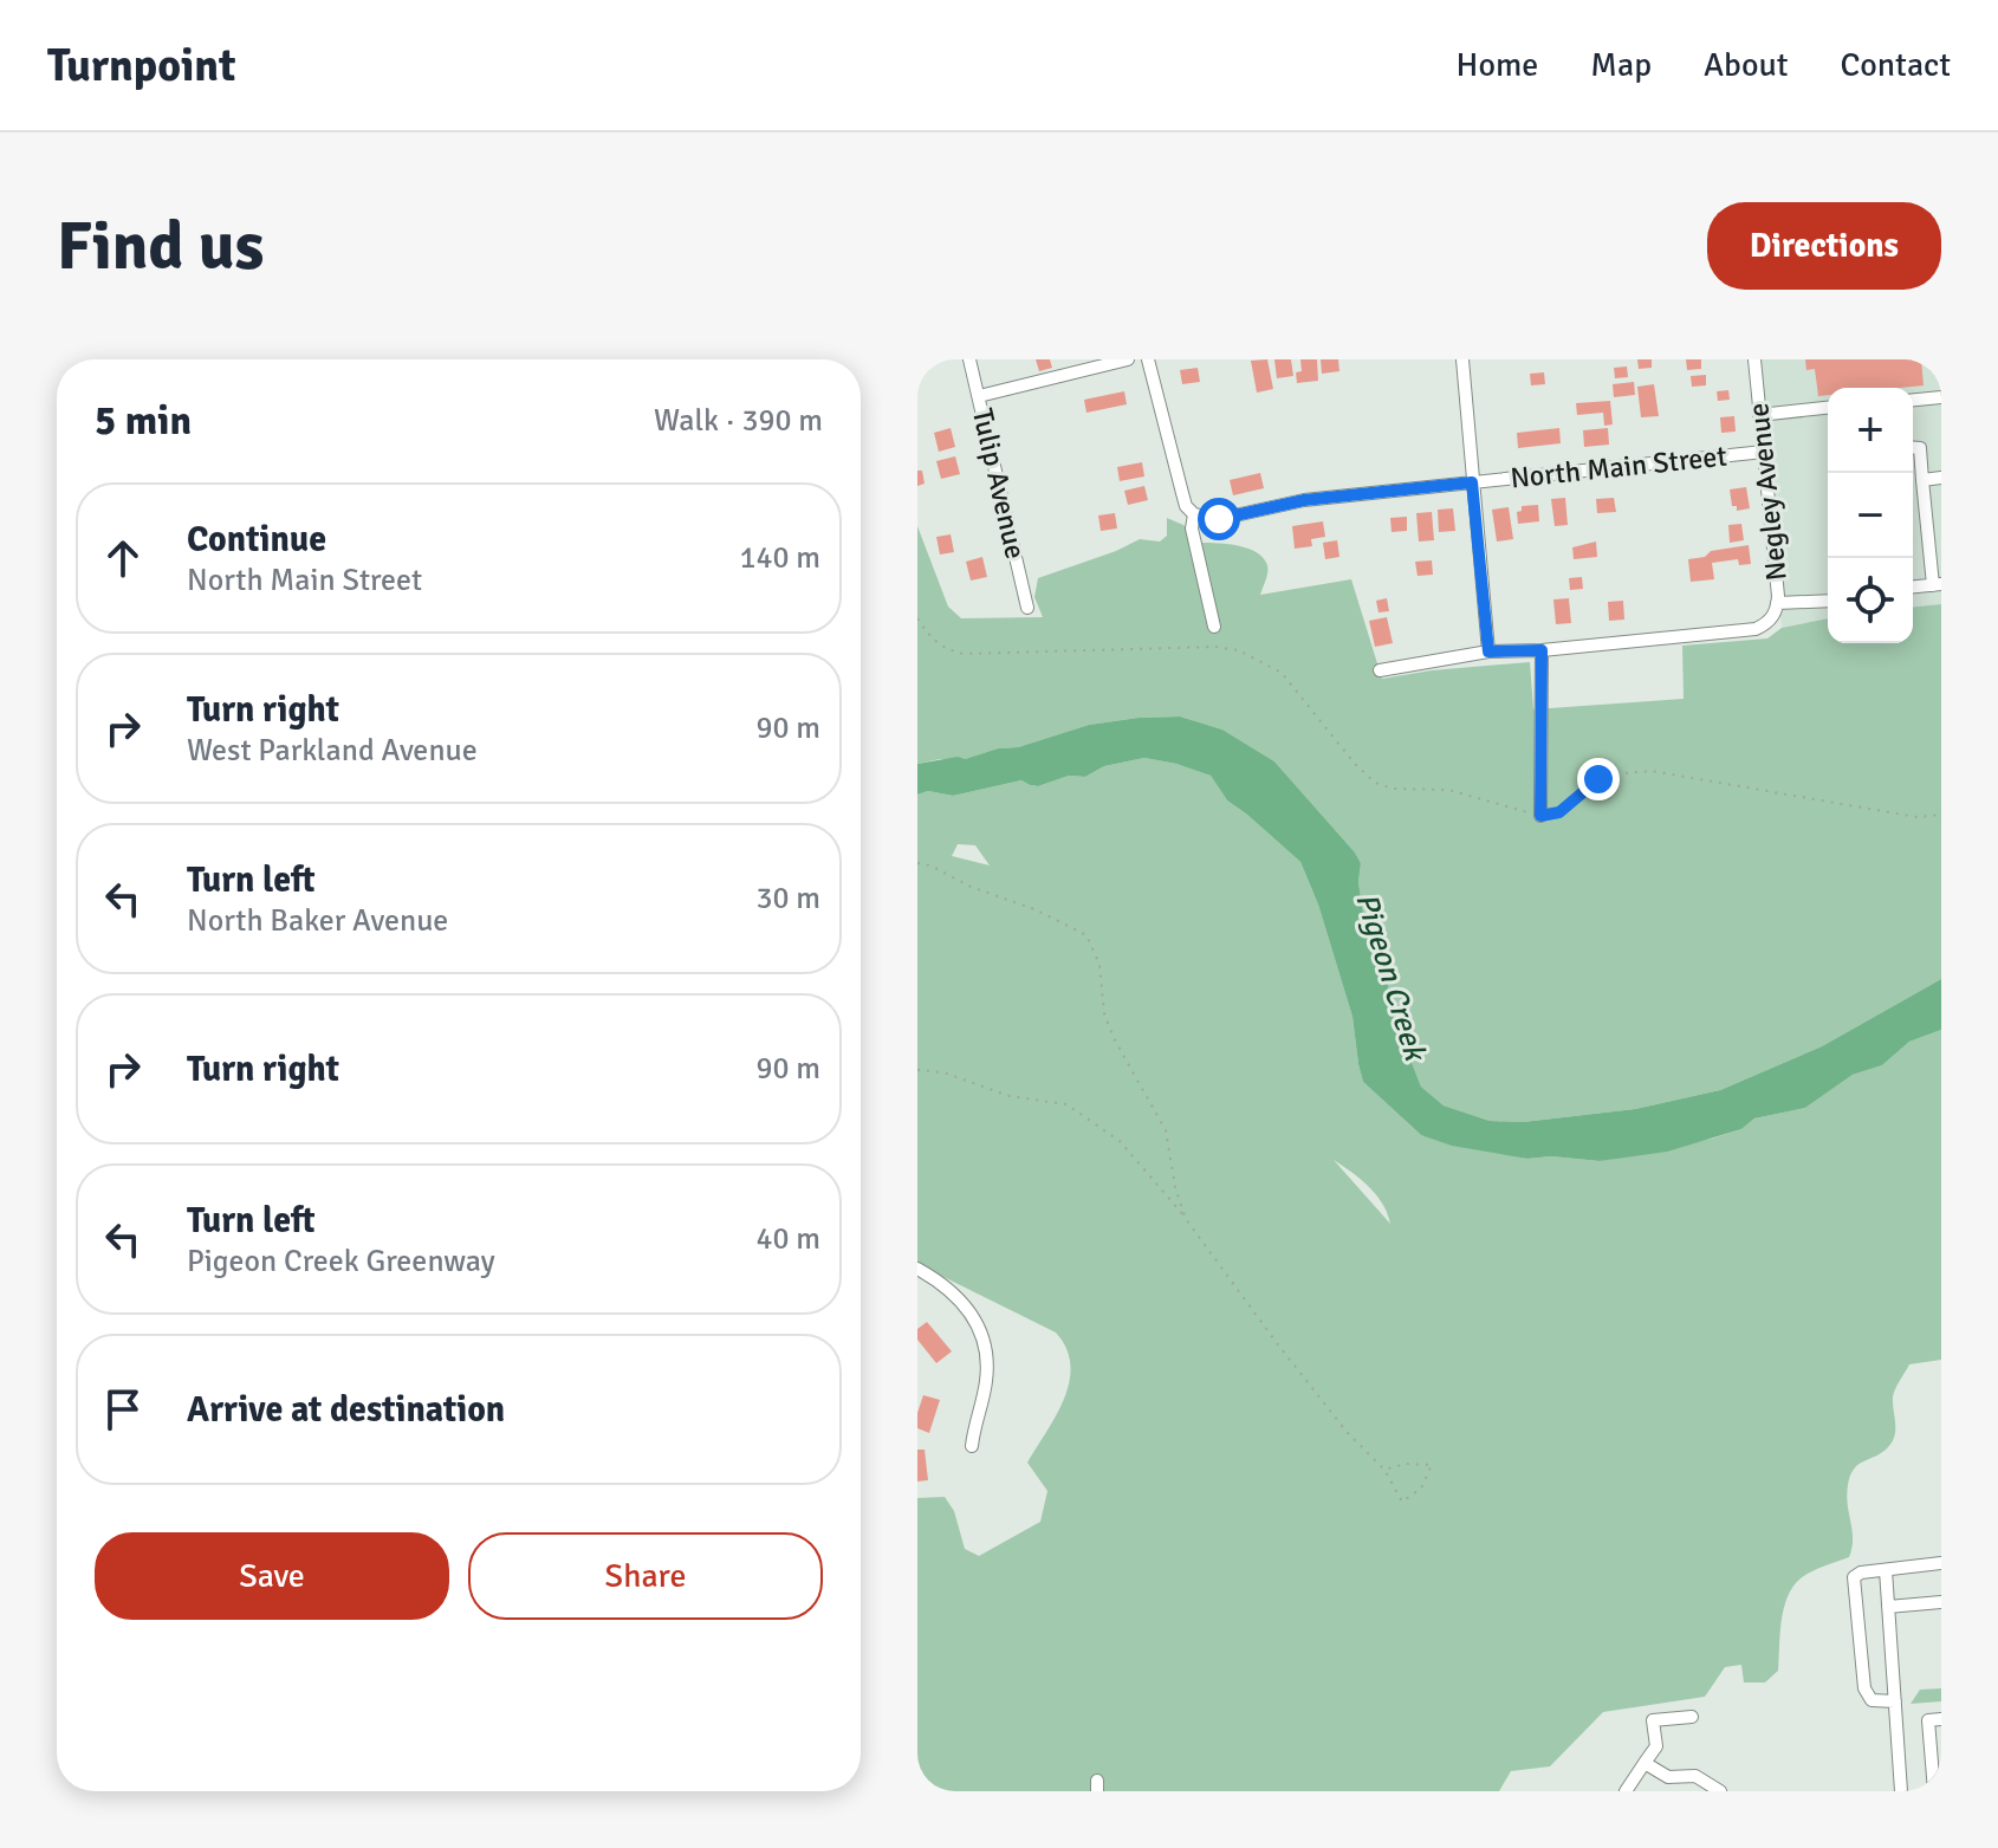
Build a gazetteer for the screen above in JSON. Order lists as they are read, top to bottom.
{
  "streets": {
    "street": ["North Main Street", "Tulip Avenue", "Negley Avenue"]
  },
  "crossings": [
    ["North Main Street", "Negley Avenue"]
  ],
  "water": ["Pigeon Creek"],
  "page": {
    "header": "Turnpoint",
    "nav": [
      "Home",
      "Map",
      "About",
      "Contact"
    ],
    "buttons": [
      "Directions",
      ["Save", "Share"]
    ],
    "title": "Find us",
    "heading": ["5 min", "Walk · 390 m"],
    "map_buttons": ["+", "−"],
    "list": [
      ["Continue", "North Main Street", "140 m"],
      ["Turn right", "West Parkland Avenue", "90 m"],
      ["Turn left", "North Baker Avenue", "30 m"],
      ["Turn right", "90 m"],
      ["Turn left", "Pigeon Creek Greenway", "40 m"],
      "Arrive at destination"
    ]
  }
}
